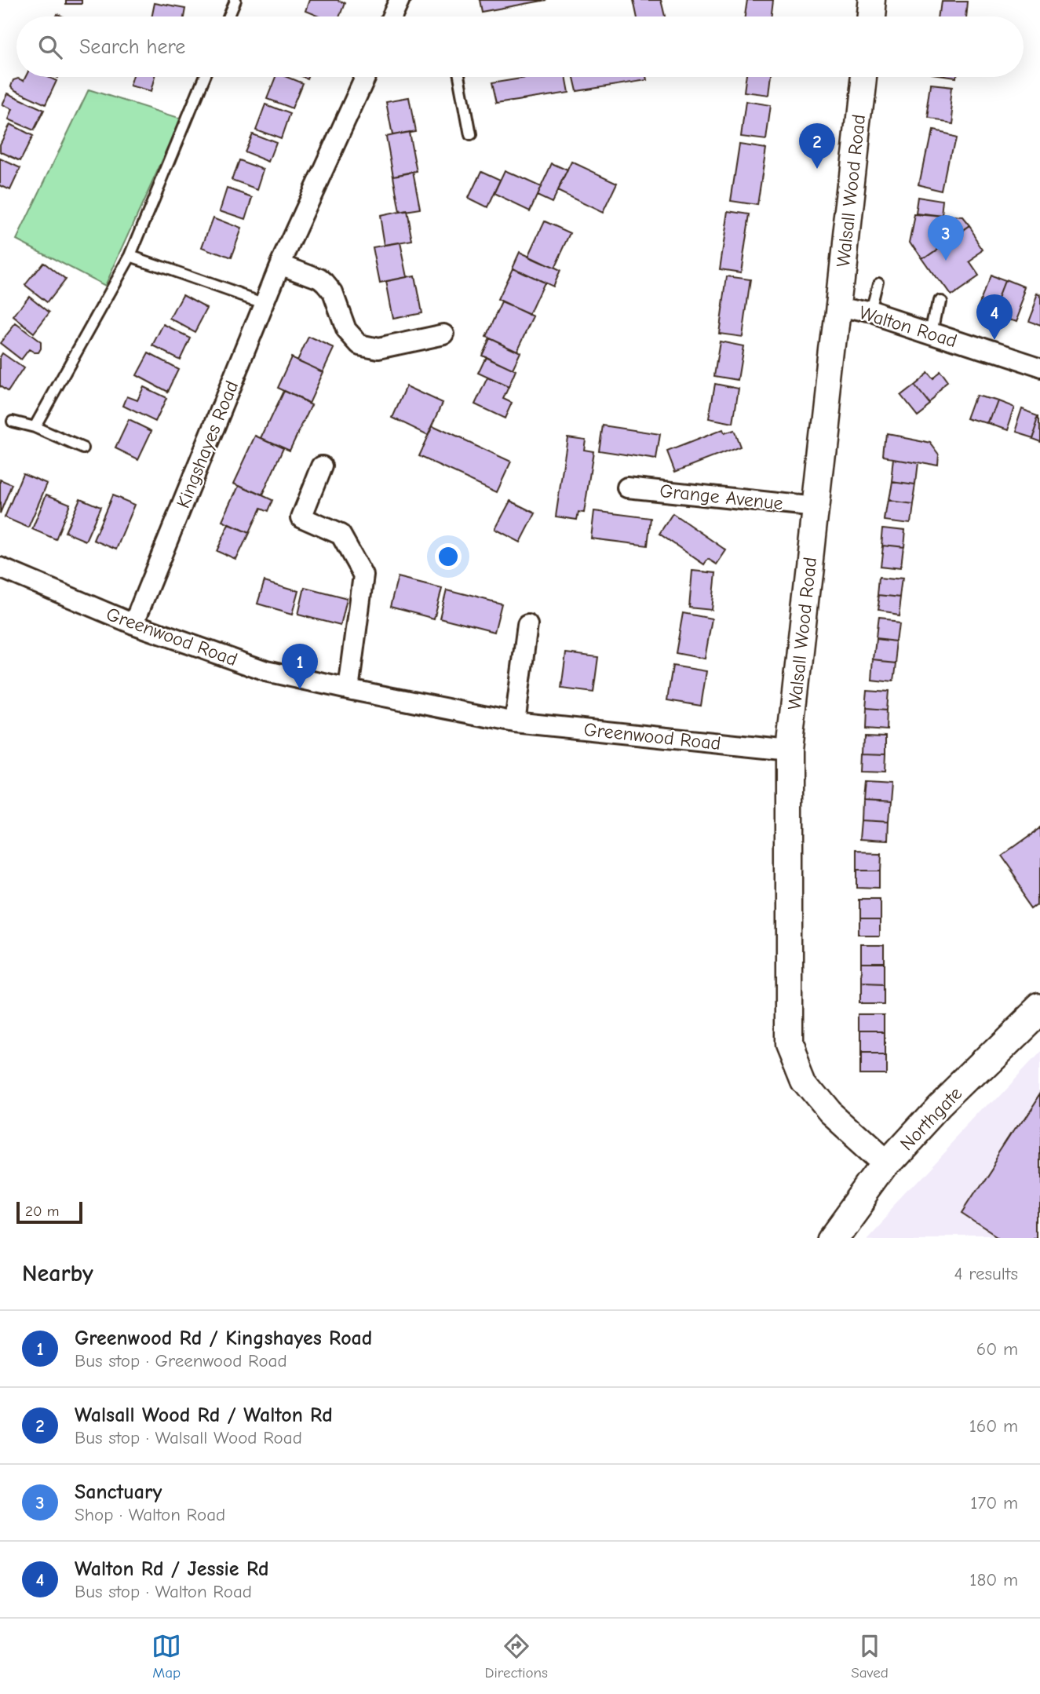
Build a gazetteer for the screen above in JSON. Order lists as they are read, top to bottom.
{
  "streets": {
    "main road": ["Northgate"],
    "street": [
      "Walsall Wood Road",
      "Walton Road",
      "Kingshayes Road",
      "Grange Avenue",
      "Greenwood Road"
    ]
  },
  "crossings": [
    ["Walsall Wood Road", "Walton Road"],
    ["Walsall Wood Road", "Grange Avenue"],
    ["Walsall Wood Road", "Greenwood Road"],
    ["Walsall Wood Road", "Northgate"],
    ["Kingshayes Road", "Greenwood Road"]
  ],
  "scale_bar": "20 m",
  "page": {
    "search": "Search here",
    "pins": [
      "2",
      "3",
      "4",
      "1"
    ],
    "scale": "20 m",
    "heading": ["Nearby", "4 results"],
    "list": [
      {
        "mark": "1",
        "name": "Greenwood Rd / Kingshayes Road",
        "note": "Bus stop · Greenwood Road",
        "value": "60 m"
      },
      {
        "mark": "2",
        "name": "Walsall Wood Rd / Walton Rd",
        "note": "Bus stop · Walsall Wood Road",
        "value": "160 m"
      },
      {
        "mark": "3",
        "name": "Sanctuary",
        "note": "Shop · Walton Road",
        "value": "170 m"
      },
      {
        "mark": "4",
        "name": "Walton Rd / Jessie Rd",
        "note": "Bus stop · Walton Road",
        "value": "180 m"
      }
    ],
    "nav": ["Map", "Directions", "Saved"]
  }
}
